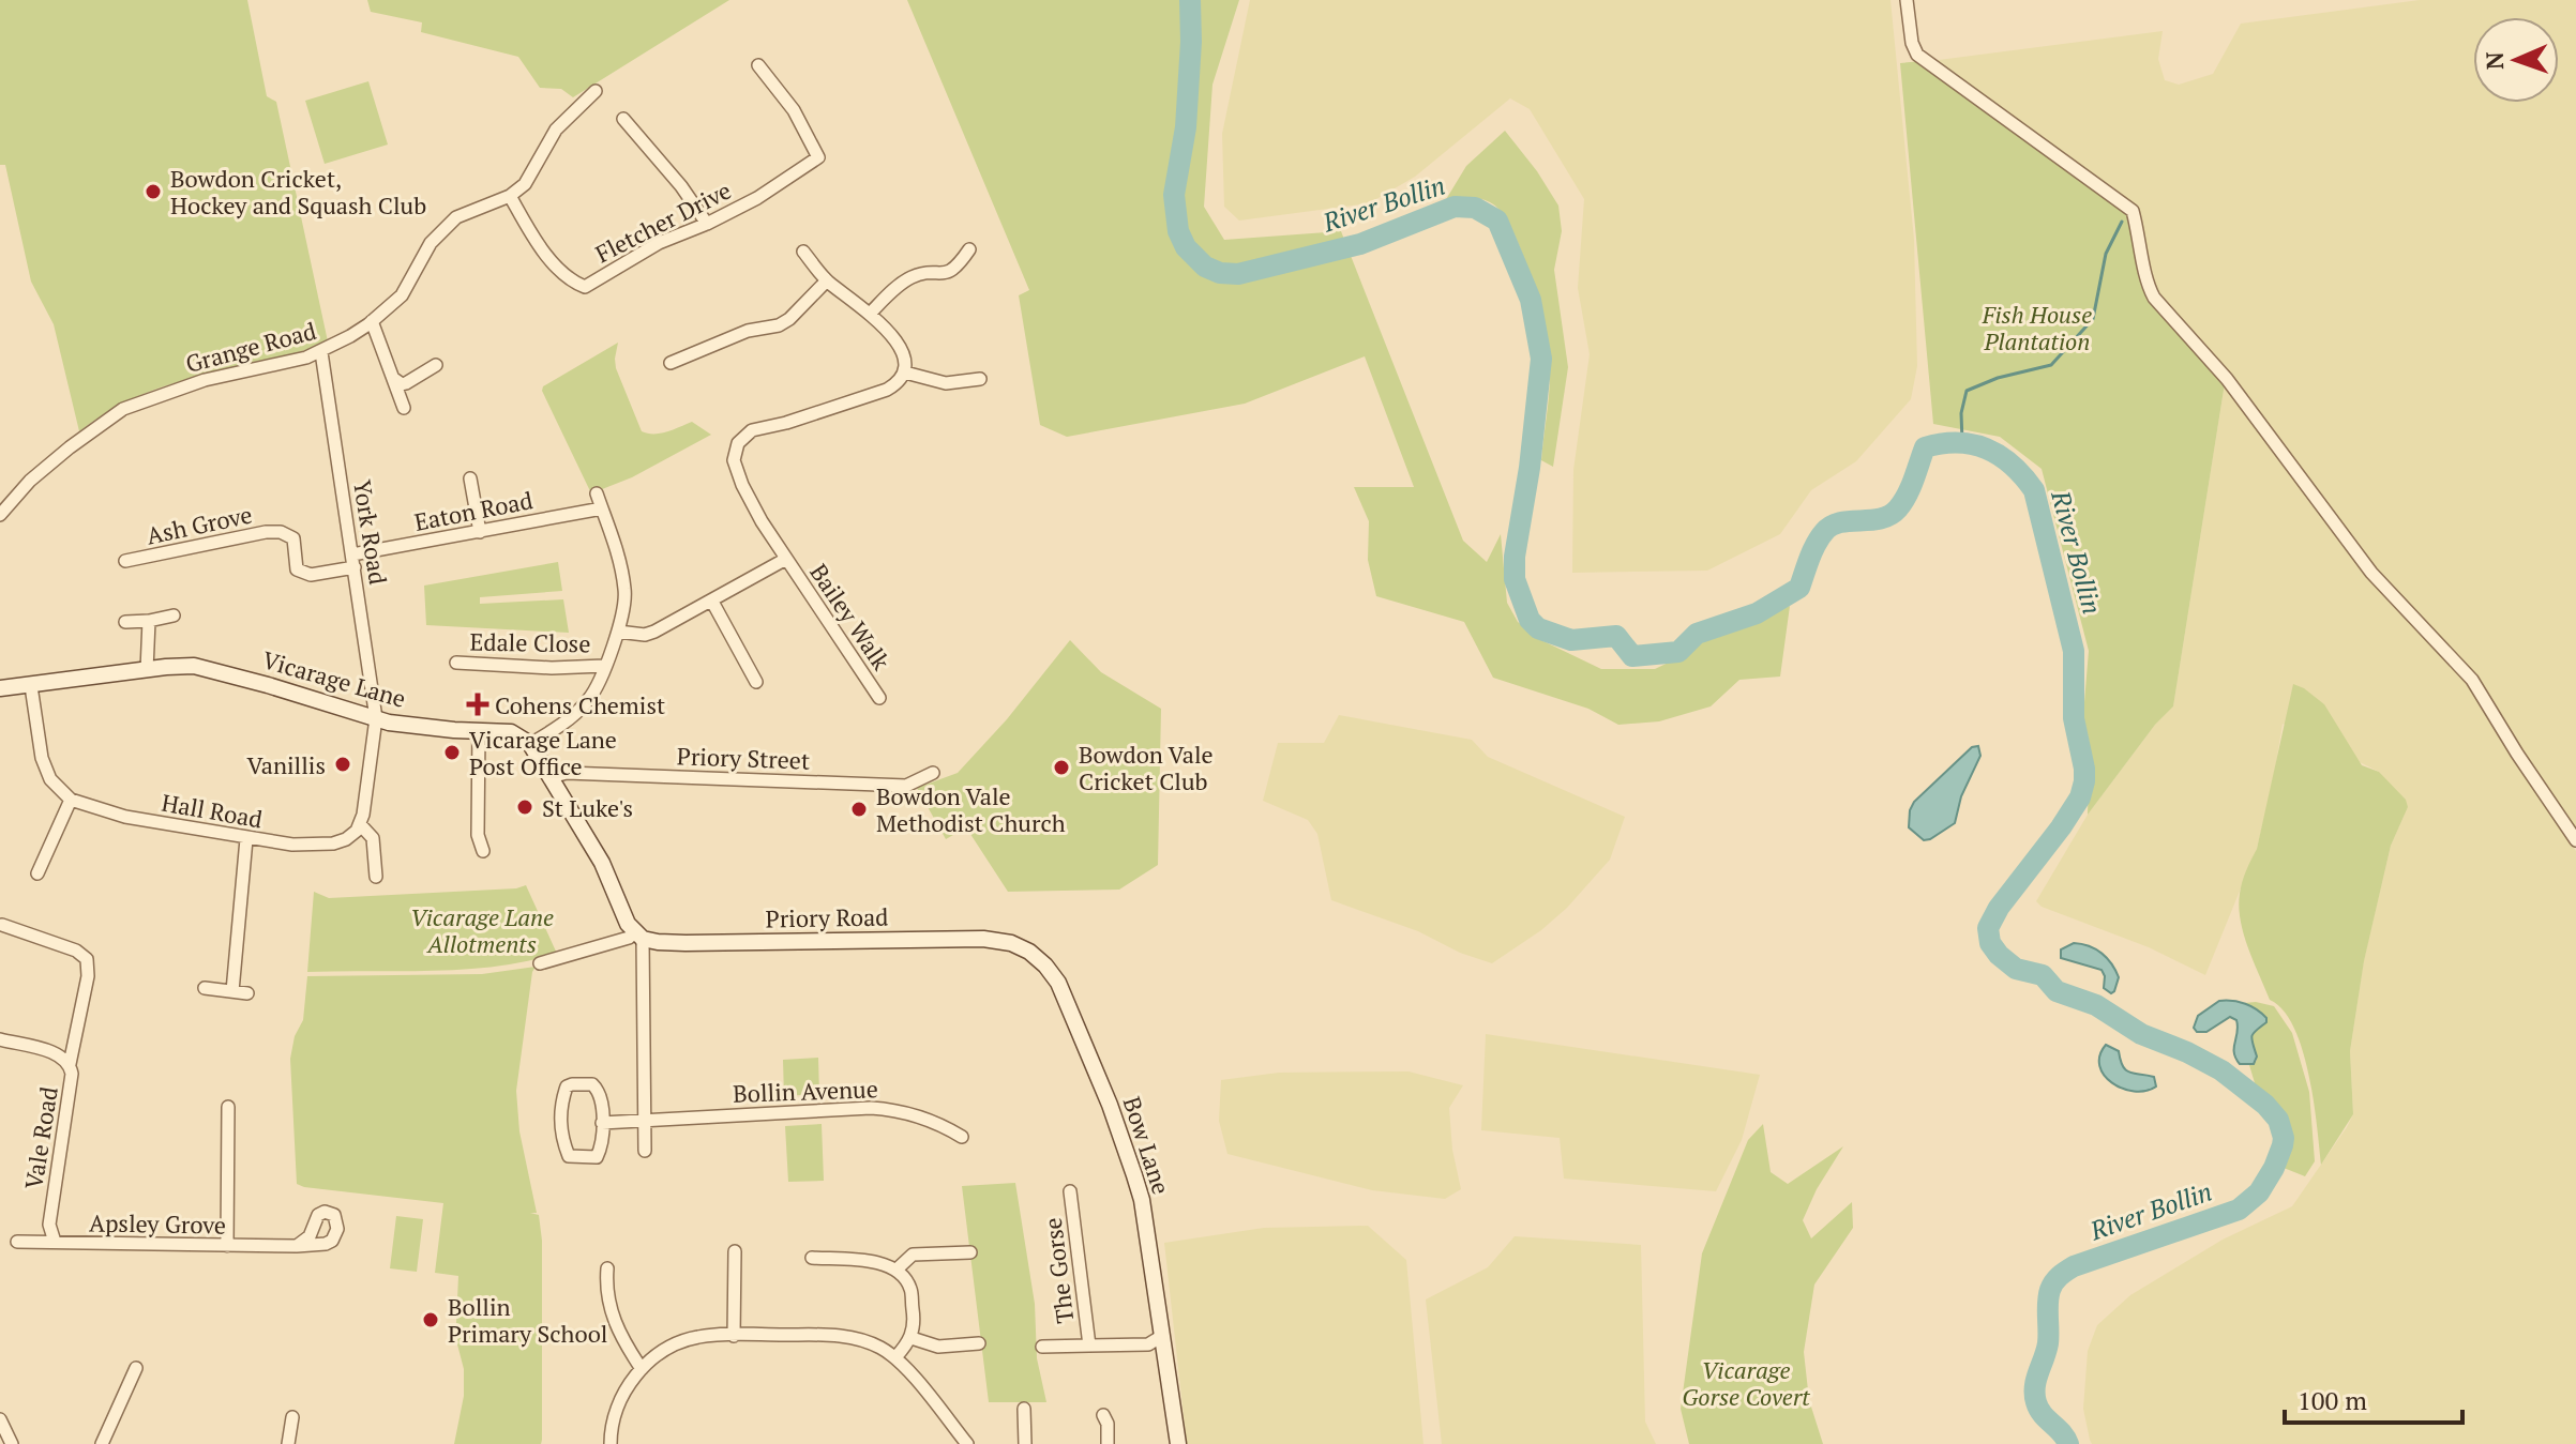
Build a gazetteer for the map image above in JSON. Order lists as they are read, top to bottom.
{
  "streets": {
    "street": [
      "Fletcher Drive",
      "Grange Road",
      "Eaton Road",
      "Ash Grove",
      "York Road",
      "Bailey Walk",
      "Edale Close",
      "Vicarage Lane",
      "Priory Street",
      "Hall Road",
      "Priory Road",
      "Bollin Avenue",
      "Vale Road",
      "Bow Lane",
      "Apsley Grove",
      "The Gorse"
    ]
  },
  "crossings": [
    ["Fletcher Drive", "Grange Road"],
    ["Grange Road", "York Road"],
    ["Eaton Road", "Ash Grove"],
    ["Eaton Road", "York Road"],
    ["Ash Grove", "York Road"],
    ["York Road", "Vicarage Lane"],
    ["Priory Road", "Bow Lane"],
    ["Vale Road", "Apsley Grove"],
    ["Bow Lane", "The Gorse"]
  ],
  "water": ["River Bollin"],
  "parks": ["Fish House Plantation", "Vicarage Lane Allotments", "Vicarage Gorse Covert"],
  "places": {
    "other": [
      "Bowdon Cricket, Hockey and Squash Club",
      "Vicarage Lane Post Office",
      "Vanillis",
      "Bowdon Vale Cricket Club",
      "St Luke's",
      "Bowdon Vale Methodist Church",
      "Bollin Primary School"
    ],
    "health": ["Cohens Chemist"]
  },
  "scale_bar": "100 m",
  "north": "left"
}
